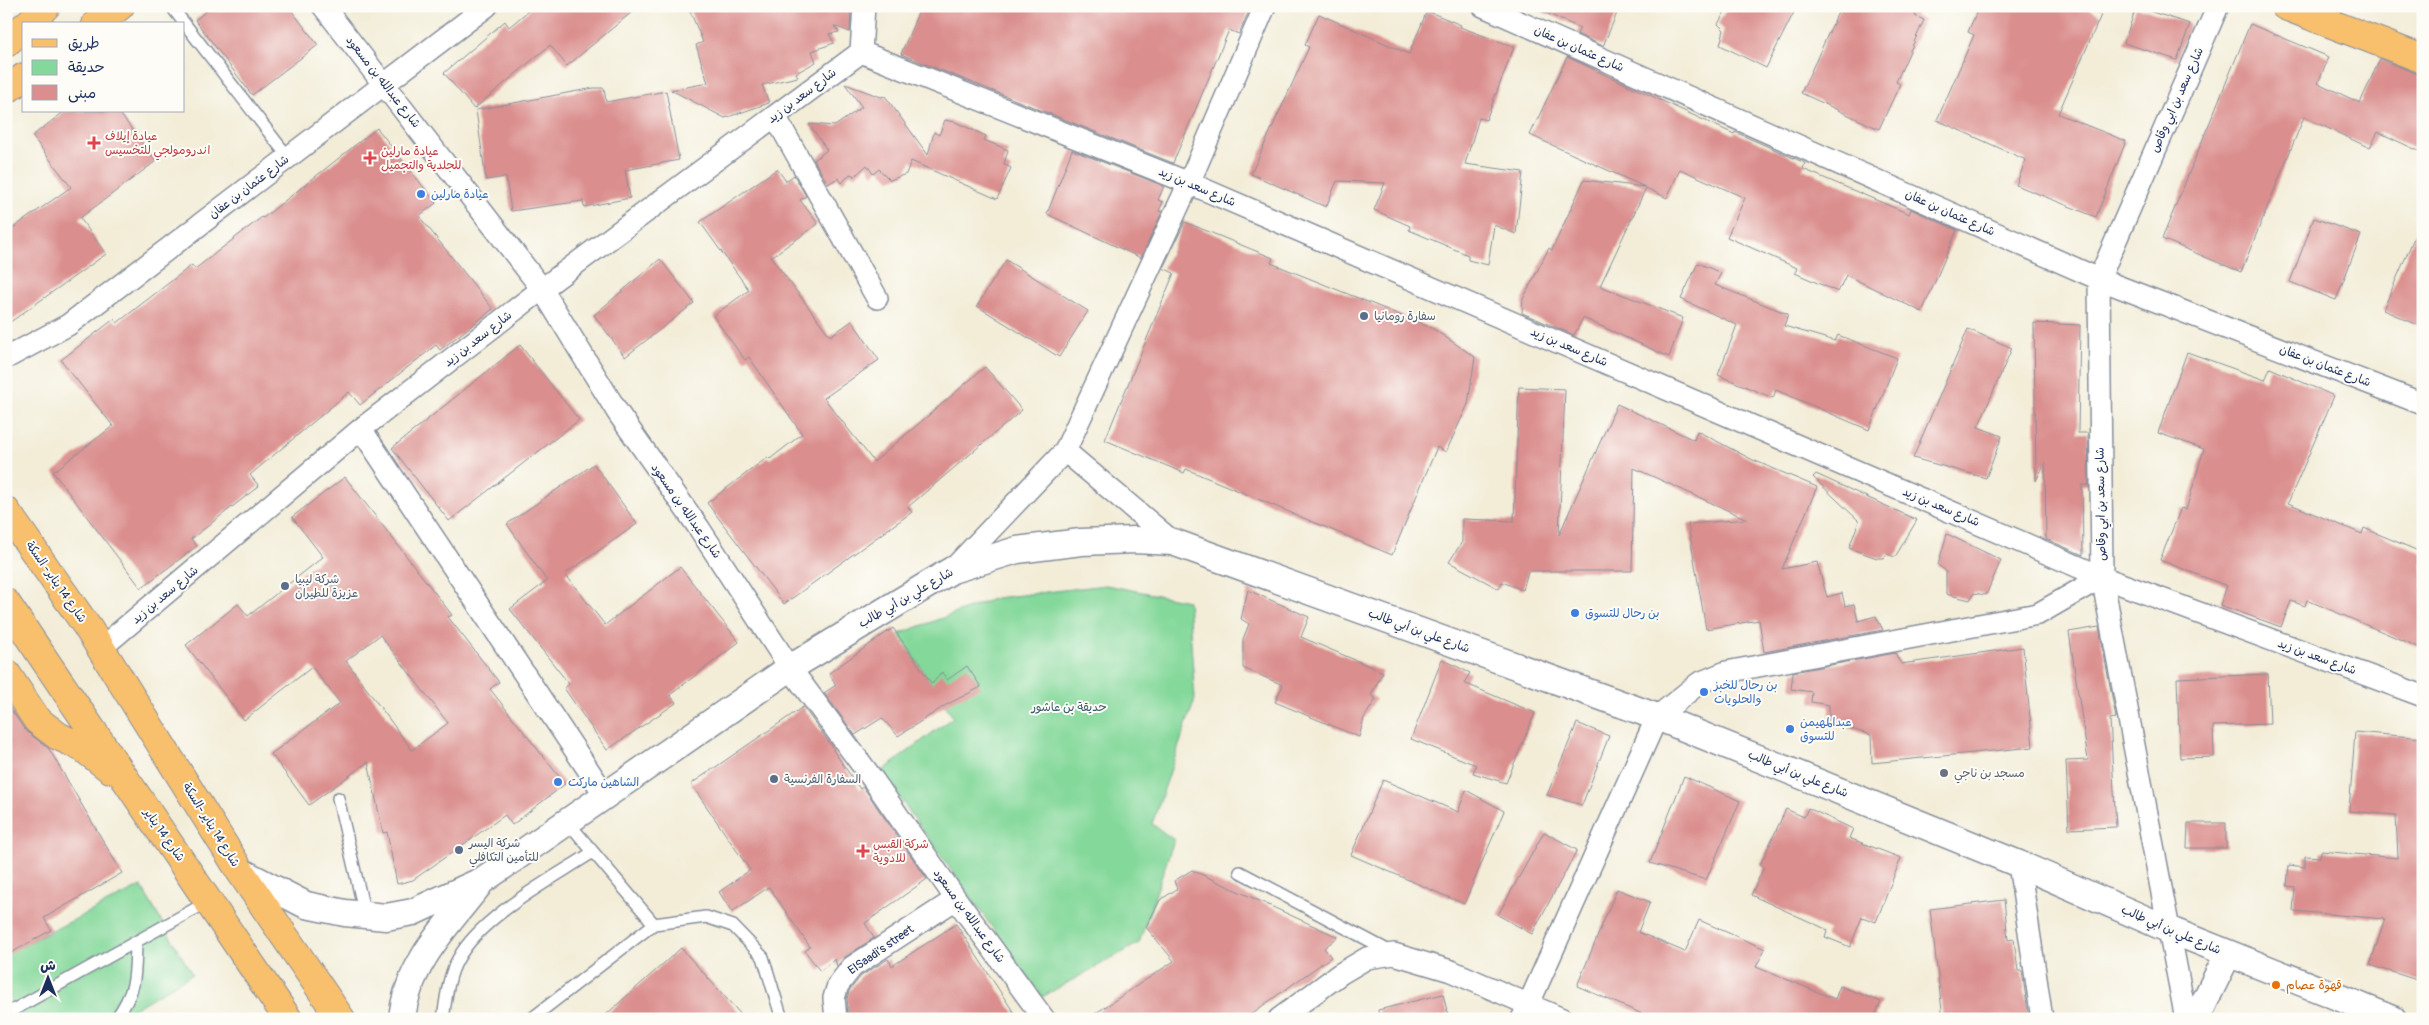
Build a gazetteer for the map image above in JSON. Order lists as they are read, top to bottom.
{
  "streets": {
    "main road": ["شارع 14 يناير- السكة", "شارع 14 يناير -السكة", "شارع 14 يناير"],
    "street": [
      "شارع عثمان بن عفان",
      "شارع عبدالله بن مسعود",
      "شارع سعد بن زيد",
      "شارع سعد بن ابي وقاص",
      "شارع علي بن أبي طالب",
      "ElSaadi’s street"
    ]
  },
  "crossings": [
    ["شارع عثمان بن عفان", "شارع عبدالله بن مسعود"],
    ["شارع عثمان بن عفان", "شارع سعد بن ابي وقاص"],
    ["شارع عبدالله بن مسعود", "شارع سعد بن زيد"],
    ["شارع عبدالله بن مسعود", "شارع علي بن أبي طالب"],
    ["شارع عبدالله بن مسعود", "ElSaadi’s street"],
    ["شارع سعد بن زيد", "شارع سعد بن ابي وقاص"],
    ["شارع سعد بن زيد", "شارع 14 يناير- السكة"],
    ["شارع سعد بن زيد", "شارع 14 يناير -السكة"],
    ["شارع سعد بن ابي وقاص", "شارع علي بن أبي طالب"],
    ["شارع 14 يناير- السكة", "شارع 14 يناير -السكة"],
    ["شارع علي بن أبي طالب", "شارع 14 يناير -السكة"]
  ],
  "parks": ["حديقة بن عاشور"],
  "places": {
    "health": ["عيادة إيلاف اندرومولجي للتخسيس", "عيادة مارلين للجلدية والتجميل", "شركة القبس للادوية"],
    "other": [
      "عيادة مارلين",
      "سفارة رومانيا",
      "شركة ليبيا عزيزة للطيران",
      "بن رحال للتسوق",
      "بن رحال للخبز والحلويات",
      "عبدالمهيمن للتسوق",
      "مسجد بن ناجي",
      "السفارة الفرنسية",
      "الشاهين ماركت",
      "شركة اليسر للتأمين التكافلي",
      "قهوة عصام"
    ]
  },
  "legend": ["طريق", "حديقة", "مبنى"],
  "north": "top"
}
